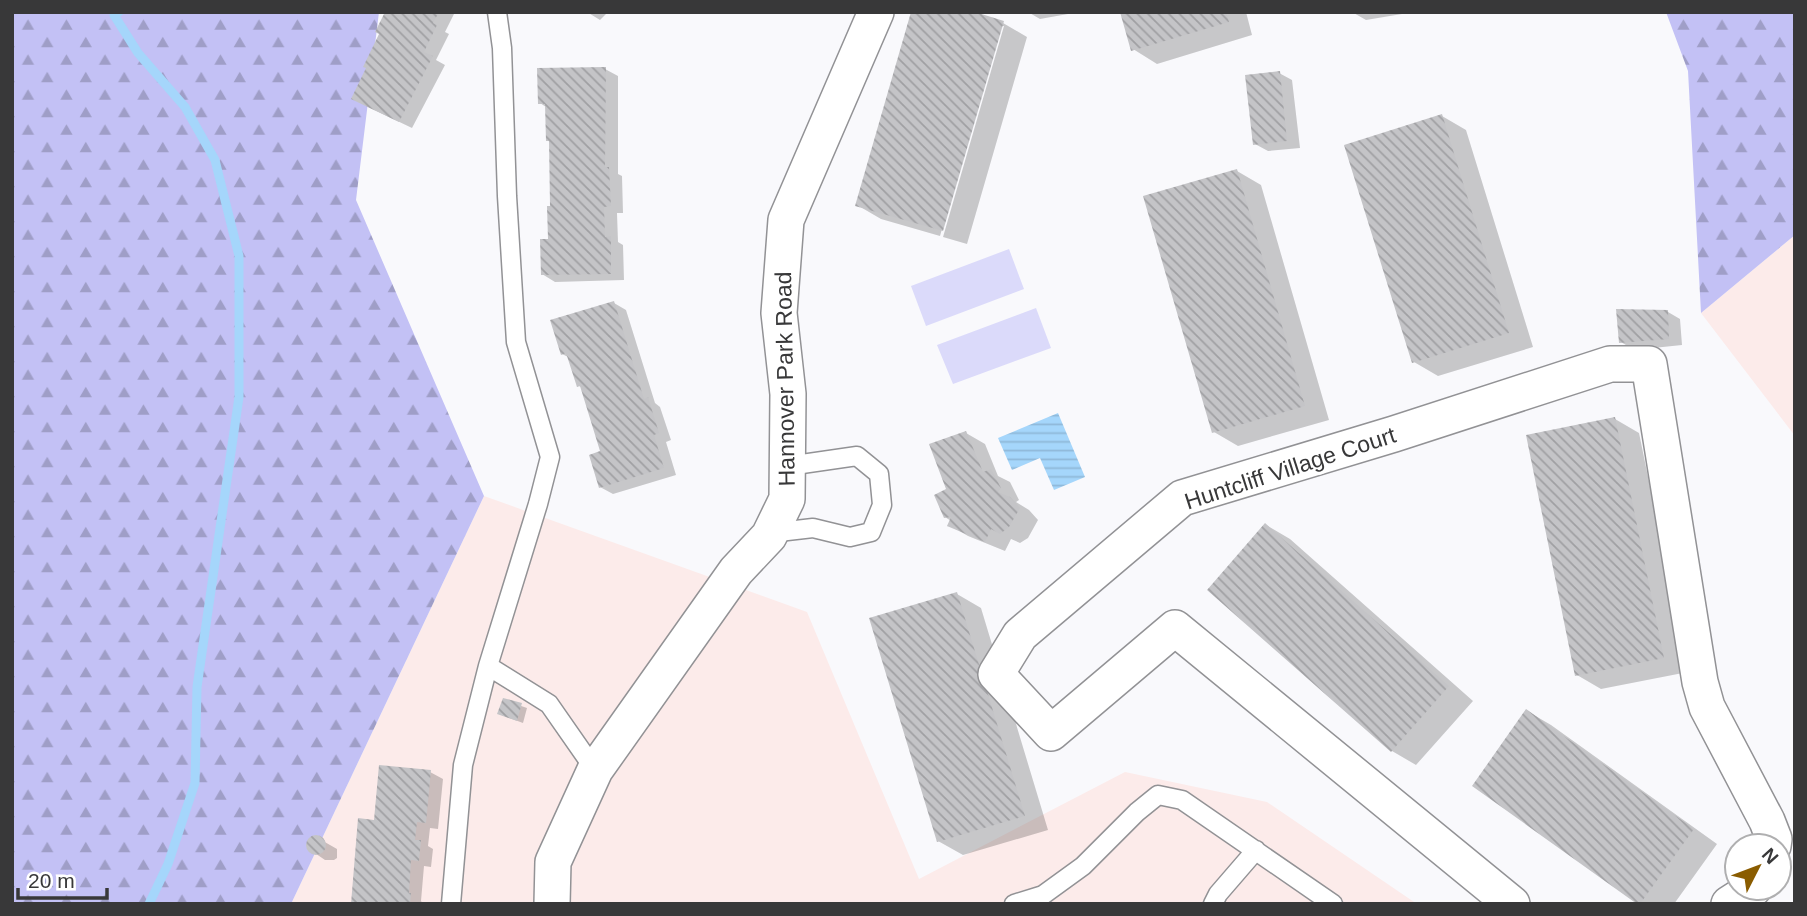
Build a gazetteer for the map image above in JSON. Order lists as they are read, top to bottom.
{
  "streets": {
    "street": ["Hannover Park Road", "Huntcliff Village Court"]
  },
  "scale_bar": "20 m",
  "north": "top right"
}
